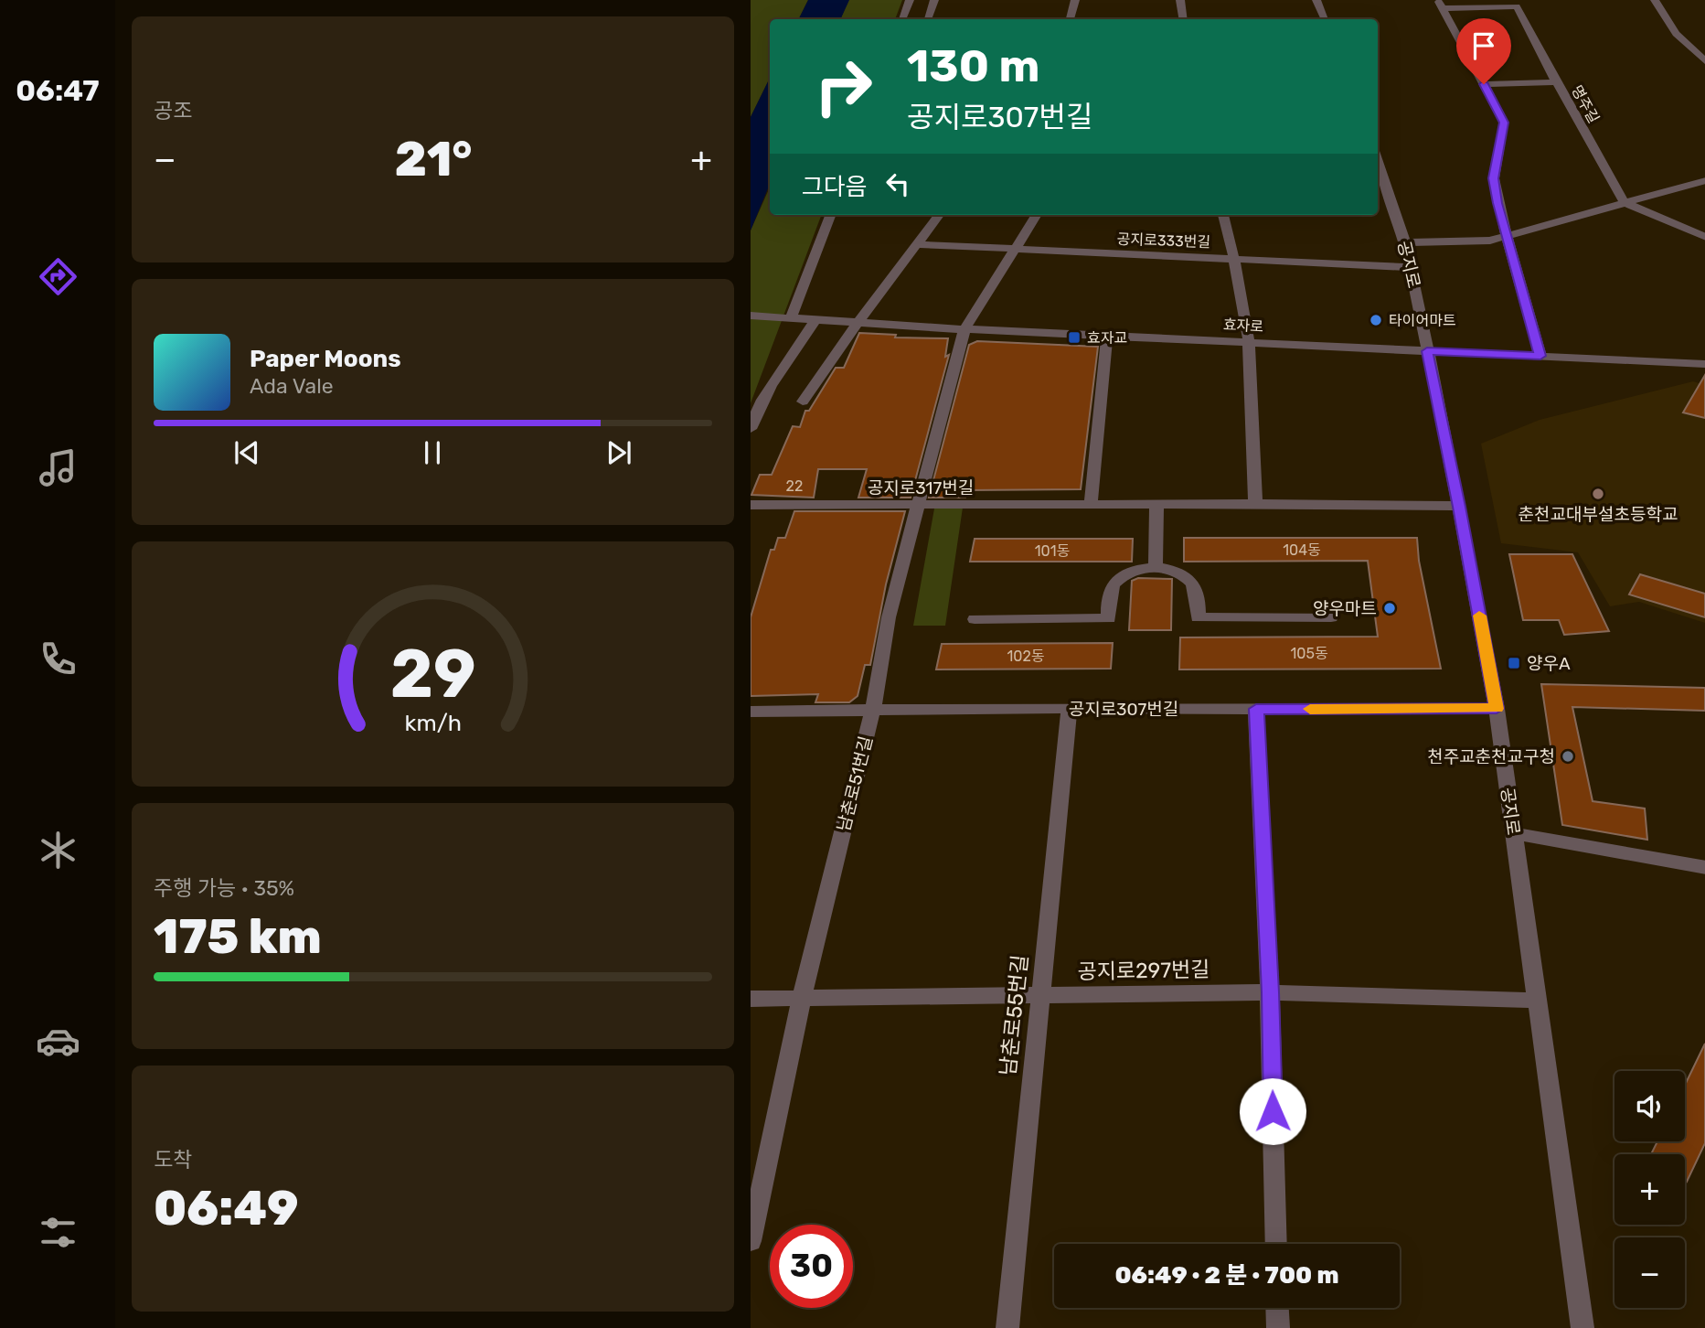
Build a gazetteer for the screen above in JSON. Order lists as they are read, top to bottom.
{
  "streets": {
    "street": [
      "명주길",
      "공지로333번길",
      "공지로",
      "효자로",
      "공지로317번길",
      "공지로307번길",
      "남춘로51번길",
      "공지로297번길",
      "남춘로55번길"
    ]
  },
  "crossings": [
    ["공지로333번길", "공지로"],
    ["공지로333번길", "남춘로51번길"],
    ["공지로", "효자로"],
    ["공지로", "공지로317번길"],
    ["공지로", "공지로307번길"],
    ["공지로", "공지로297번길"],
    ["효자로", "남춘로51번길"],
    ["공지로317번길", "남춘로51번길"],
    ["공지로307번길", "남춘로51번길"],
    ["공지로307번길", "남춘로55번길"],
    ["남춘로51번길", "공지로297번길"],
    ["공지로297번길", "남춘로55번길"]
  ],
  "places": {
    "other": [
      "타이어마트",
      "춘천교대부설초등학교",
      "양우마트",
      "천주교춘천교구청"
    ],
    "transit": ["효자교", "양우A"]
  },
  "house_numbers": [
    "22",
    "104동",
    "101동",
    "105동",
    "102동"
  ],
  "page": {
    "tabs": "06:47",
    "tile": [
      "공조",
      ["주행 가능 · 35%", "175 km"],
      ["도착", "06:49"]
    ],
    "turn": ["130 m", "공지로307번길"],
    "heat": ["−", "21°", "+"],
    "then": "그다음",
    "song": ["Paper Moons", "Ada Vale"],
    "map_buttons": ["+", "−"],
    "limit": "30",
    "trip": "06:49 · 2 분 · 700 m",
    "gauge": ["29", "km/h"]
  }
}
